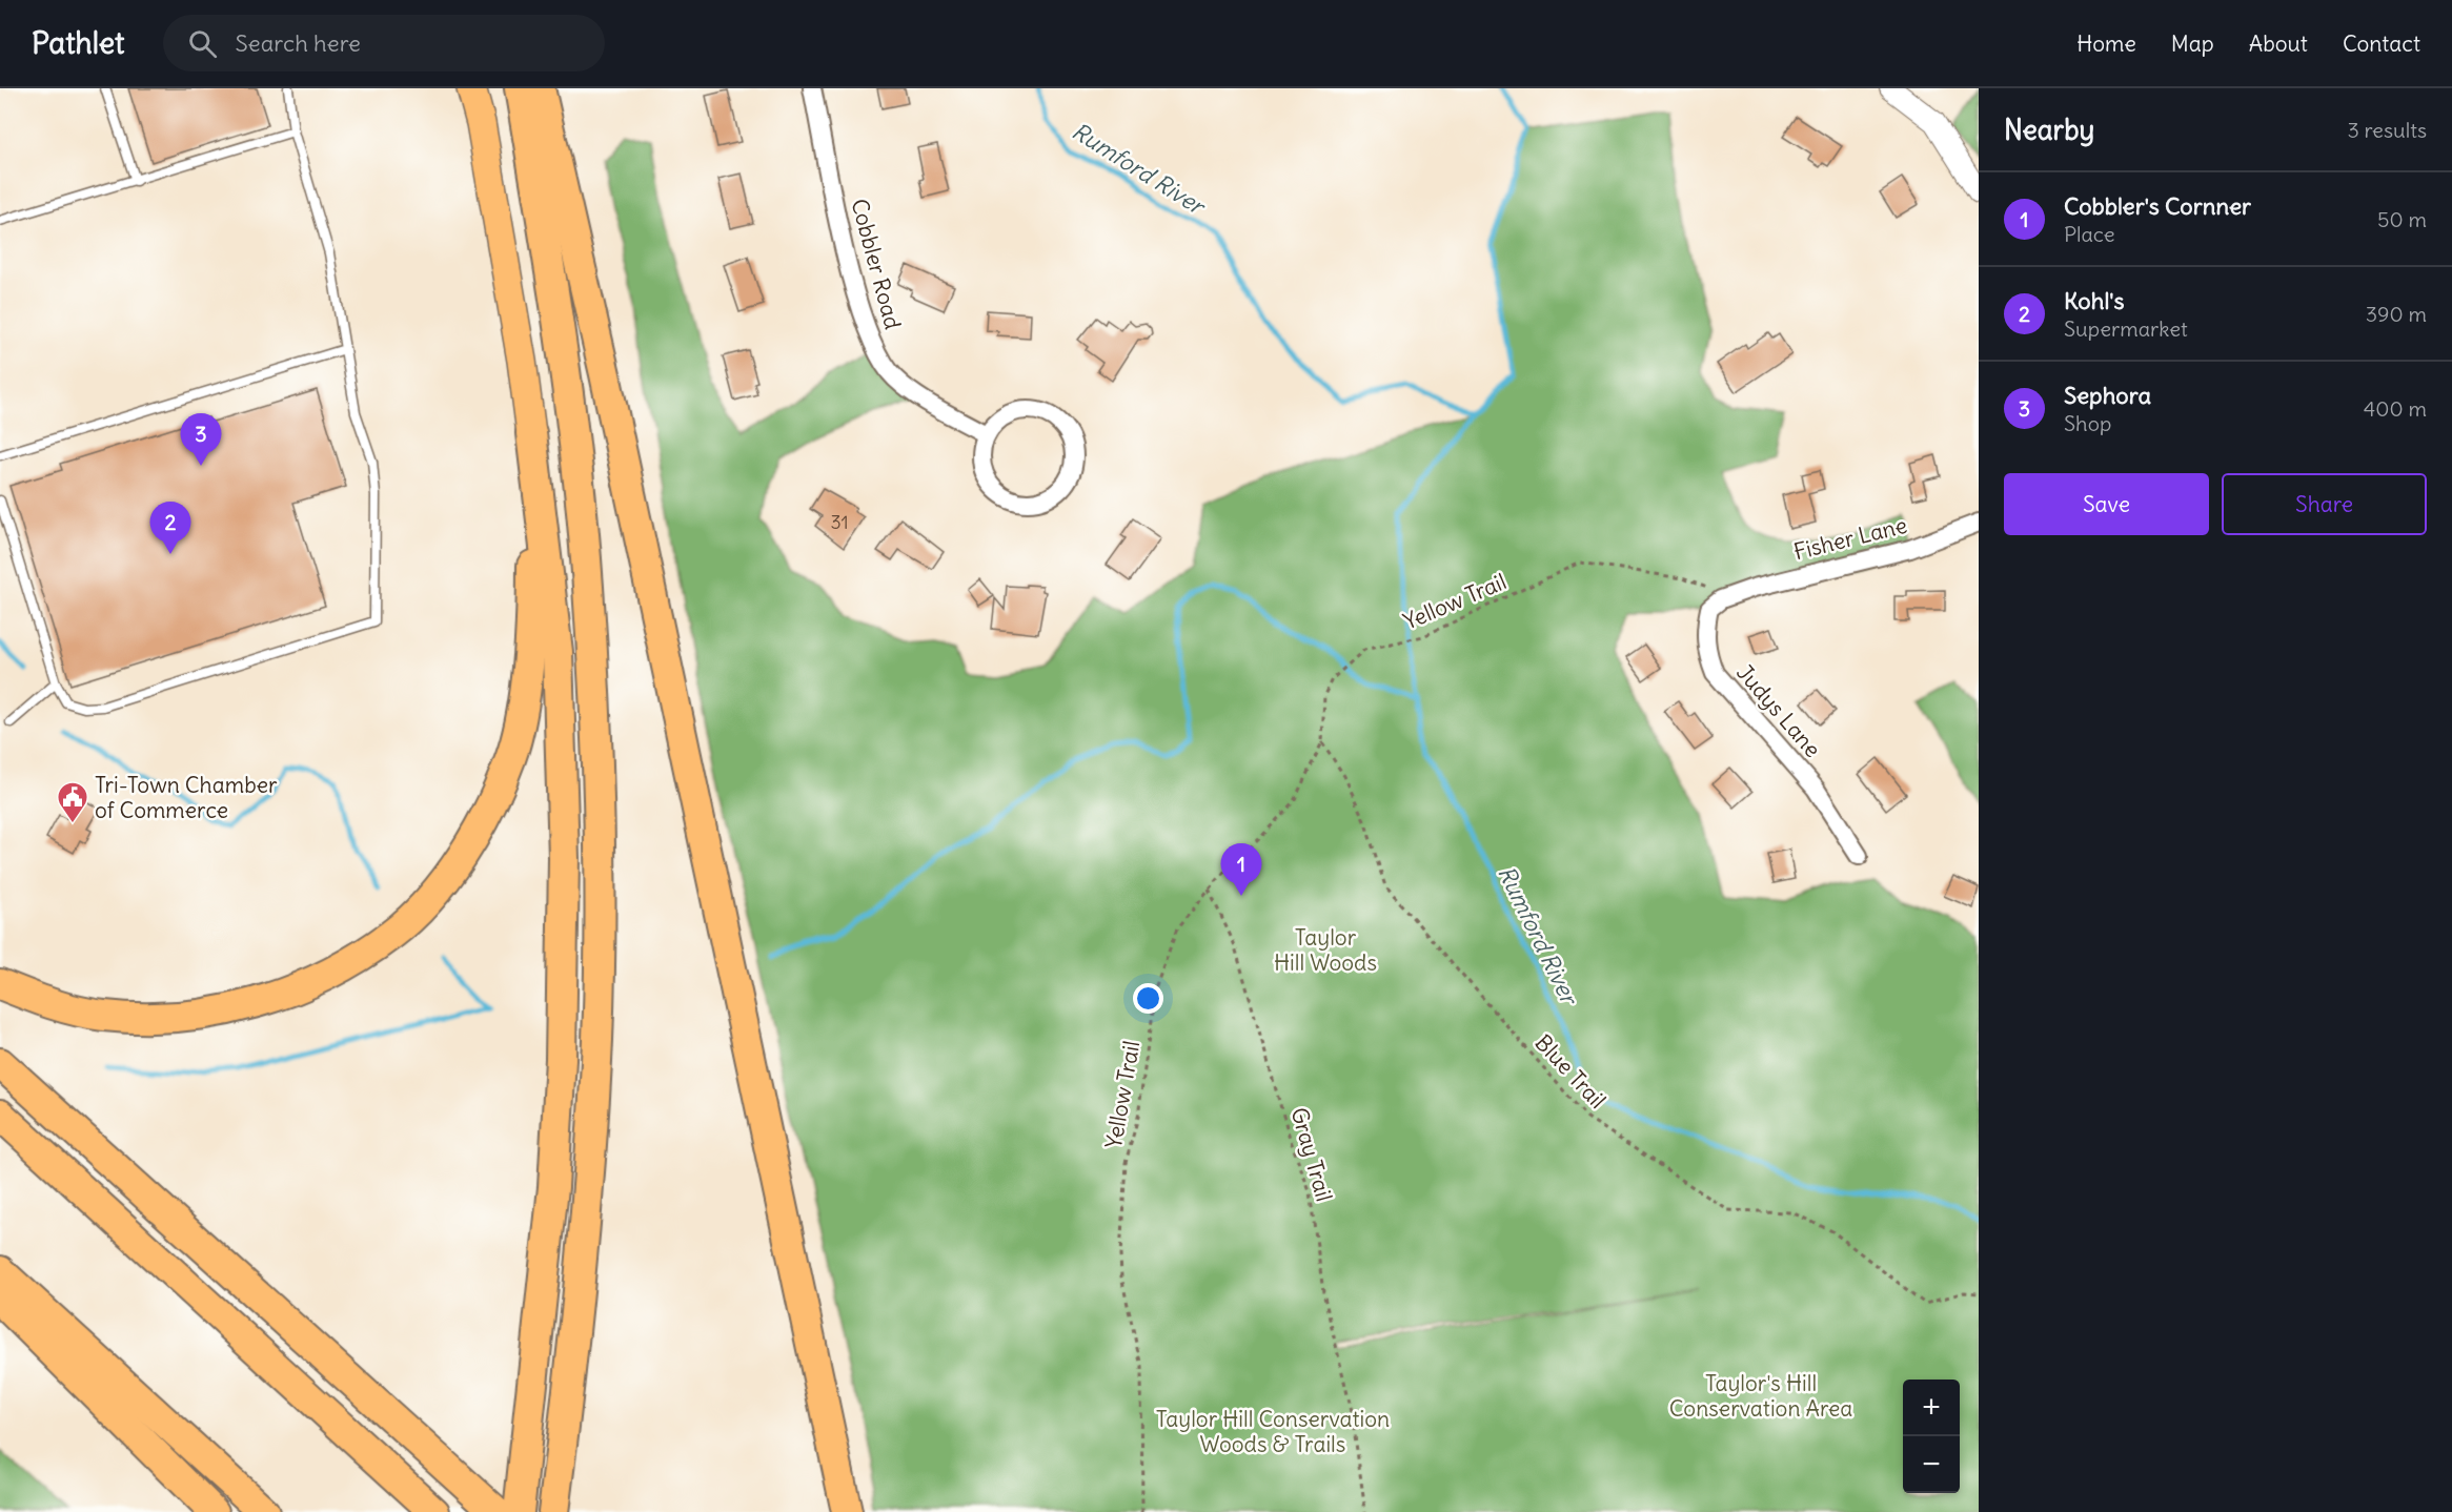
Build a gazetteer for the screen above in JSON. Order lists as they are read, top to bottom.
{
  "streets": {
    "street": ["Cobbler Road", "Fisher Lane", "Judys Lane"],
    "path": ["Yellow Trail", "Blue Trail", "Gray Trail"]
  },
  "crossings": [
    ["Fisher Lane", "Yellow Trail"],
    ["Fisher Lane", "Judys Lane"],
    ["Yellow Trail", "Judys Lane"],
    ["Yellow Trail", "Blue Trail"],
    ["Yellow Trail", "Gray Trail"]
  ],
  "water": ["Rumford River"],
  "parks": ["Taylor Hill Woods", "Taylor's Hill Conservation Area", "Taylor Hill Conservation Woods & Trails"],
  "places": {
    "public building": ["Tri-Town Chamber of Commerce"]
  },
  "house_numbers": ["31"],
  "page": {
    "header": "Pathlet",
    "search": "Search here",
    "nav": [
      "Home",
      "Map",
      "About",
      "Contact"
    ],
    "heading": ["Nearby", "3 results"],
    "list": [
      {
        "mark": "1",
        "name": "Cobbler's Cornner",
        "note": "Place",
        "value": "50 m"
      },
      {
        "mark": "2",
        "name": "Kohl's",
        "note": "Supermarket",
        "value": "390 m"
      },
      {
        "mark": "3",
        "name": "Sephora",
        "note": "Shop",
        "value": "400 m"
      }
    ],
    "pins": ["3", "2", "1"],
    "buttons": ["Save", "Share"],
    "map_buttons": ["+", "−"]
  }
}
